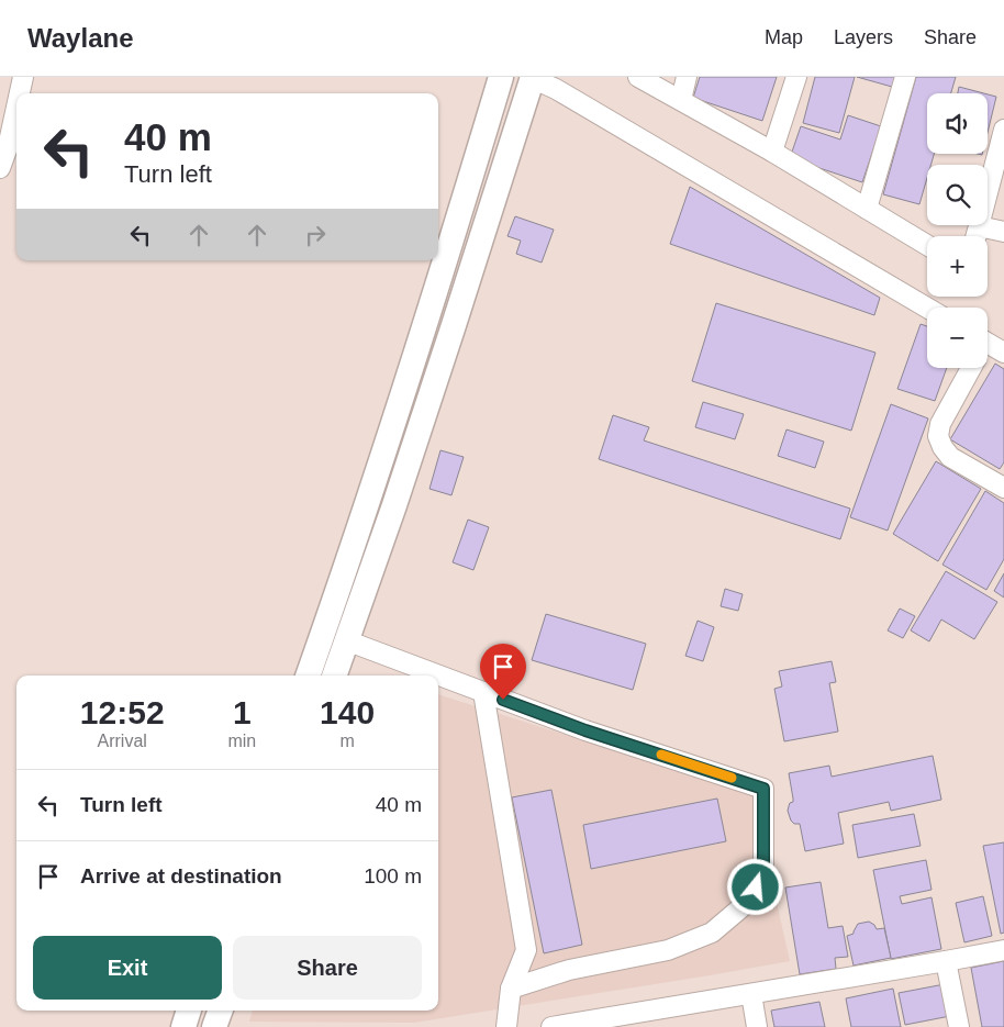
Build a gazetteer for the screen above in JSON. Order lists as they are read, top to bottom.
{
  "page": {
    "header": "Waylane",
    "nav": ["Map", "Layers", "Share"],
    "map_buttons": ["+", "−"],
    "turn": ["40 m", "Turn left"],
    "eta": [
      "12:52",
      "Arrival",
      "1",
      "min",
      "140",
      "m"
    ],
    "list": [
      {
        "name": "Turn left",
        "value": "40 m"
      },
      {
        "name": "Arrive at destination",
        "value": "100 m"
      }
    ],
    "buttons": ["Exit", "Share"]
  }
}
